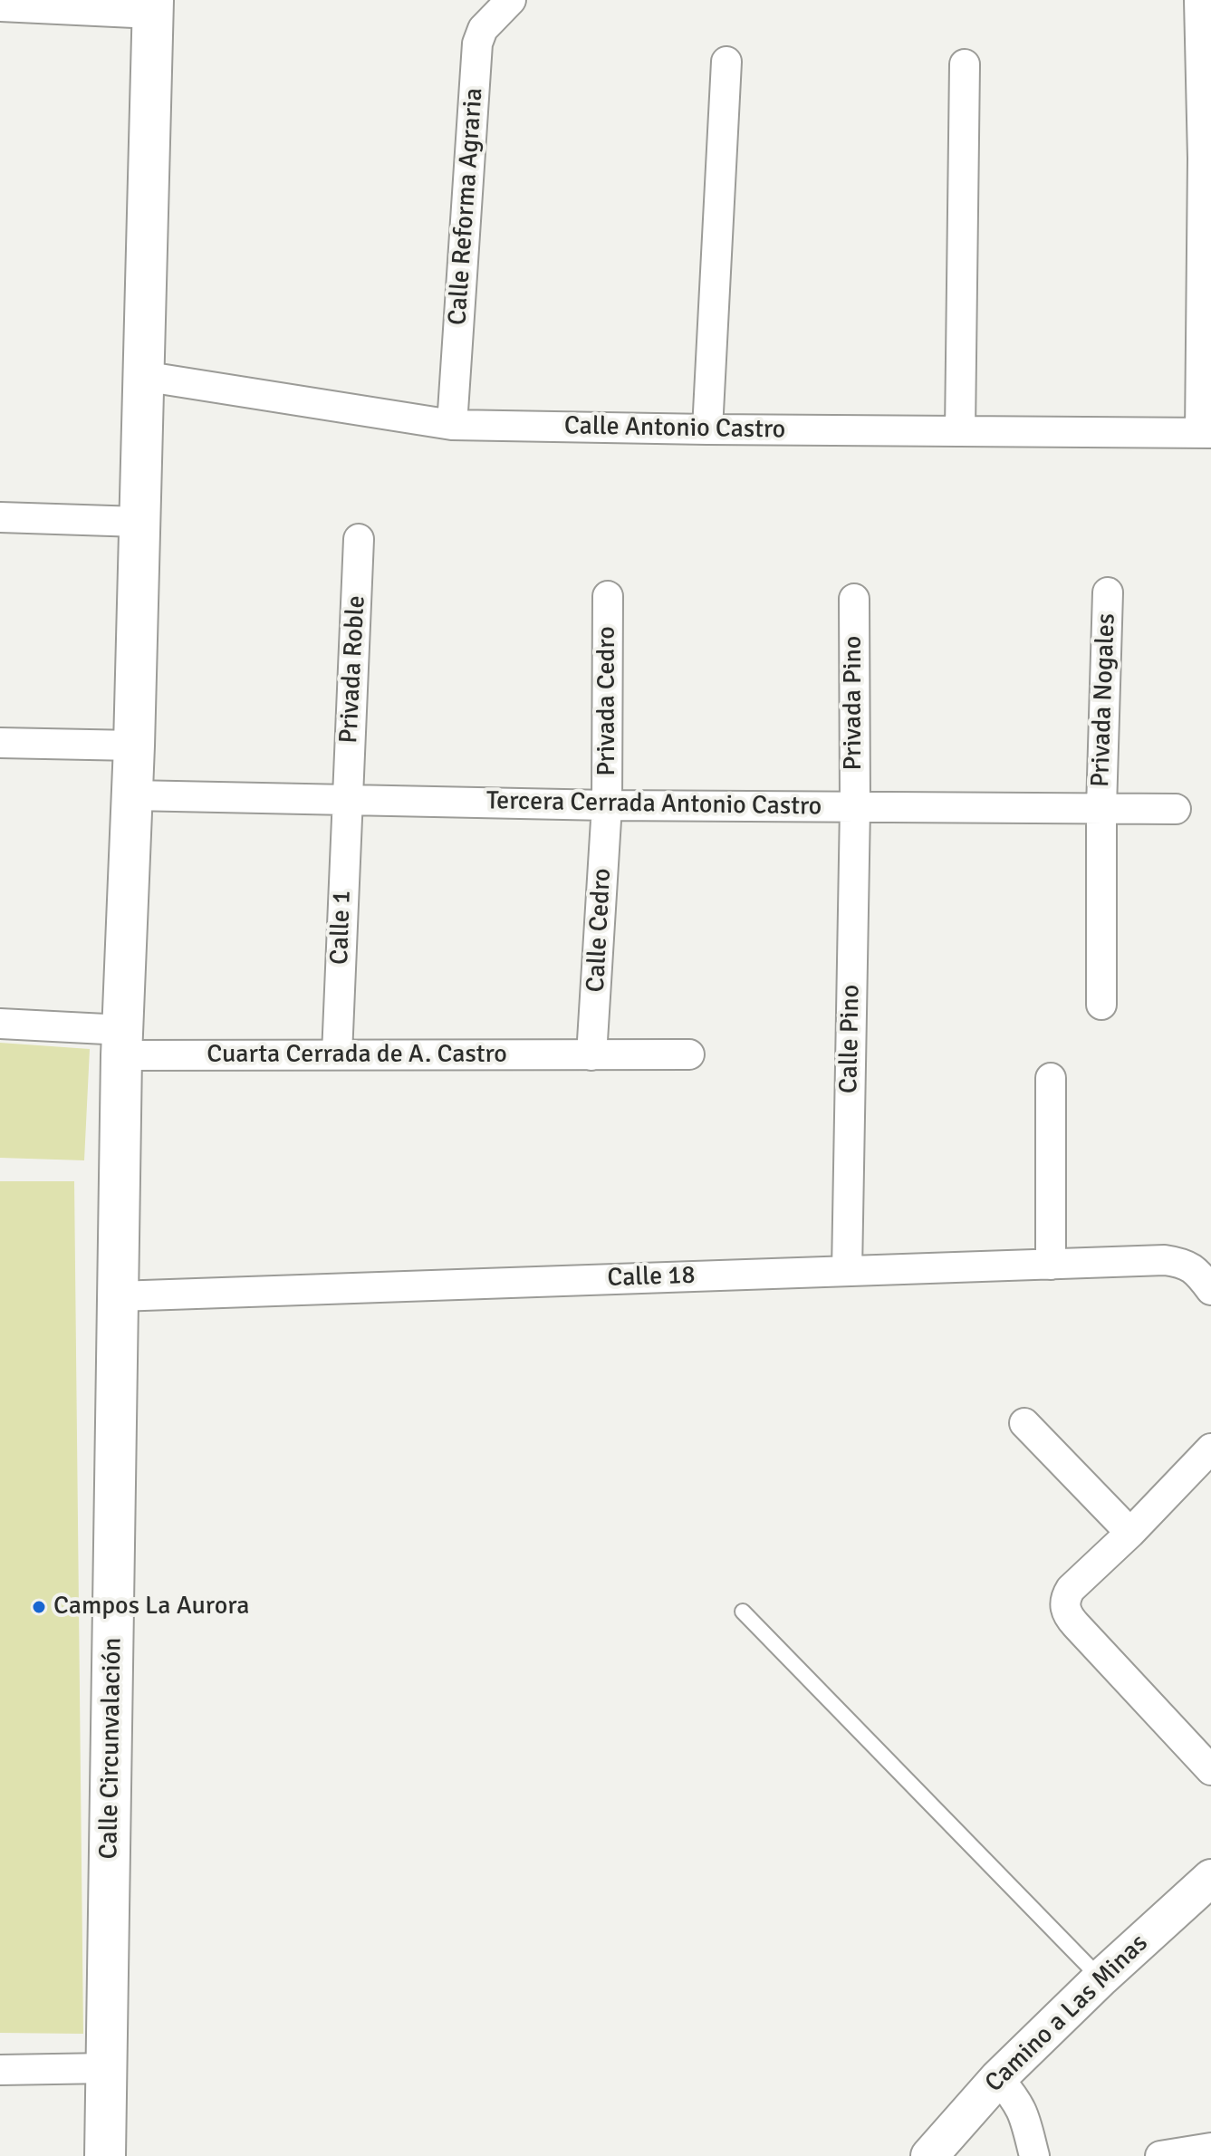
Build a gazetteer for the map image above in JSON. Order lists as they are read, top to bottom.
{
  "streets": {
    "main road": ["Calle Circunvalación"],
    "street": [
      "Calle Reforma Agraria",
      "Calle Antonio Castro",
      "Privada Roble",
      "Privada Nogales",
      "Privada Cedro",
      "Privada Pino",
      "Tercera Cerrada Antonio Castro",
      "Calle 1",
      "Calle Cedro",
      "Calle Pino",
      "Cuarta Cerrada de A. Castro",
      "Calle 18",
      "Camino a Las Minas"
    ]
  },
  "crossings": [
    ["Calle Reforma Agraria", "Calle Antonio Castro"],
    ["Calle Antonio Castro", "Calle Circunvalación"],
    ["Privada Roble", "Tercera Cerrada Antonio Castro"],
    ["Privada Roble", "Calle 1"],
    ["Privada Nogales", "Tercera Cerrada Antonio Castro"],
    ["Privada Cedro", "Tercera Cerrada Antonio Castro"],
    ["Privada Cedro", "Calle Cedro"],
    ["Privada Pino", "Tercera Cerrada Antonio Castro"],
    ["Privada Pino", "Calle Pino"],
    ["Tercera Cerrada Antonio Castro", "Calle 1"],
    ["Tercera Cerrada Antonio Castro", "Calle Cedro"],
    ["Tercera Cerrada Antonio Castro", "Calle Pino"],
    ["Tercera Cerrada Antonio Castro", "Calle Circunvalación"],
    ["Calle 1", "Cuarta Cerrada de A. Castro"],
    ["Calle Cedro", "Cuarta Cerrada de A. Castro"],
    ["Calle Pino", "Calle 18"],
    ["Cuarta Cerrada de A. Castro", "Calle Circunvalación"],
    ["Calle 18", "Calle Circunvalación"]
  ],
  "places": ["Campos La Aurora"]
}
